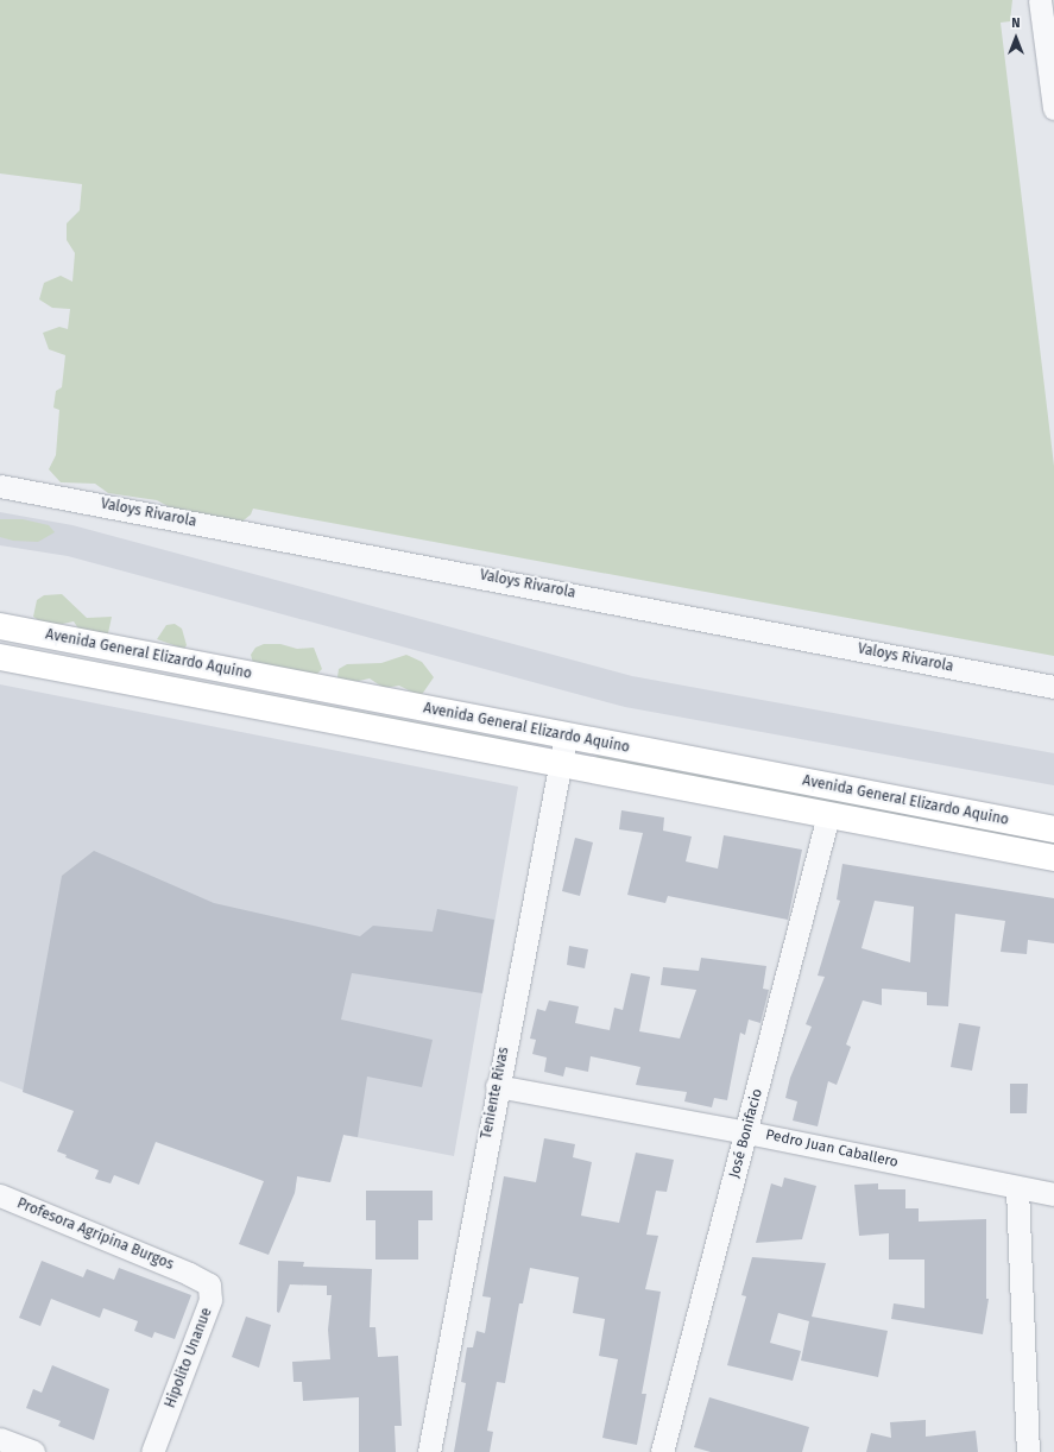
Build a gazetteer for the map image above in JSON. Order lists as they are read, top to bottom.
{
  "streets": {
    "main road": ["Avenida General Elizardo Aquino"],
    "street": [
      "Valoys Rivarola",
      "Teniente Rivas",
      "José Bonifacio",
      "Pedro Juan Caballero",
      "Profesora Agripina Burgos",
      "Hipolito Unanue"
    ]
  },
  "crossings": [
    ["Avenida General Elizardo Aquino", "Teniente Rivas"],
    ["Avenida General Elizardo Aquino", "José Bonifacio"],
    ["Teniente Rivas", "Pedro Juan Caballero"],
    ["José Bonifacio", "Pedro Juan Caballero"],
    ["Profesora Agripina Burgos", "Hipolito Unanue"]
  ],
  "north": "top"
}
